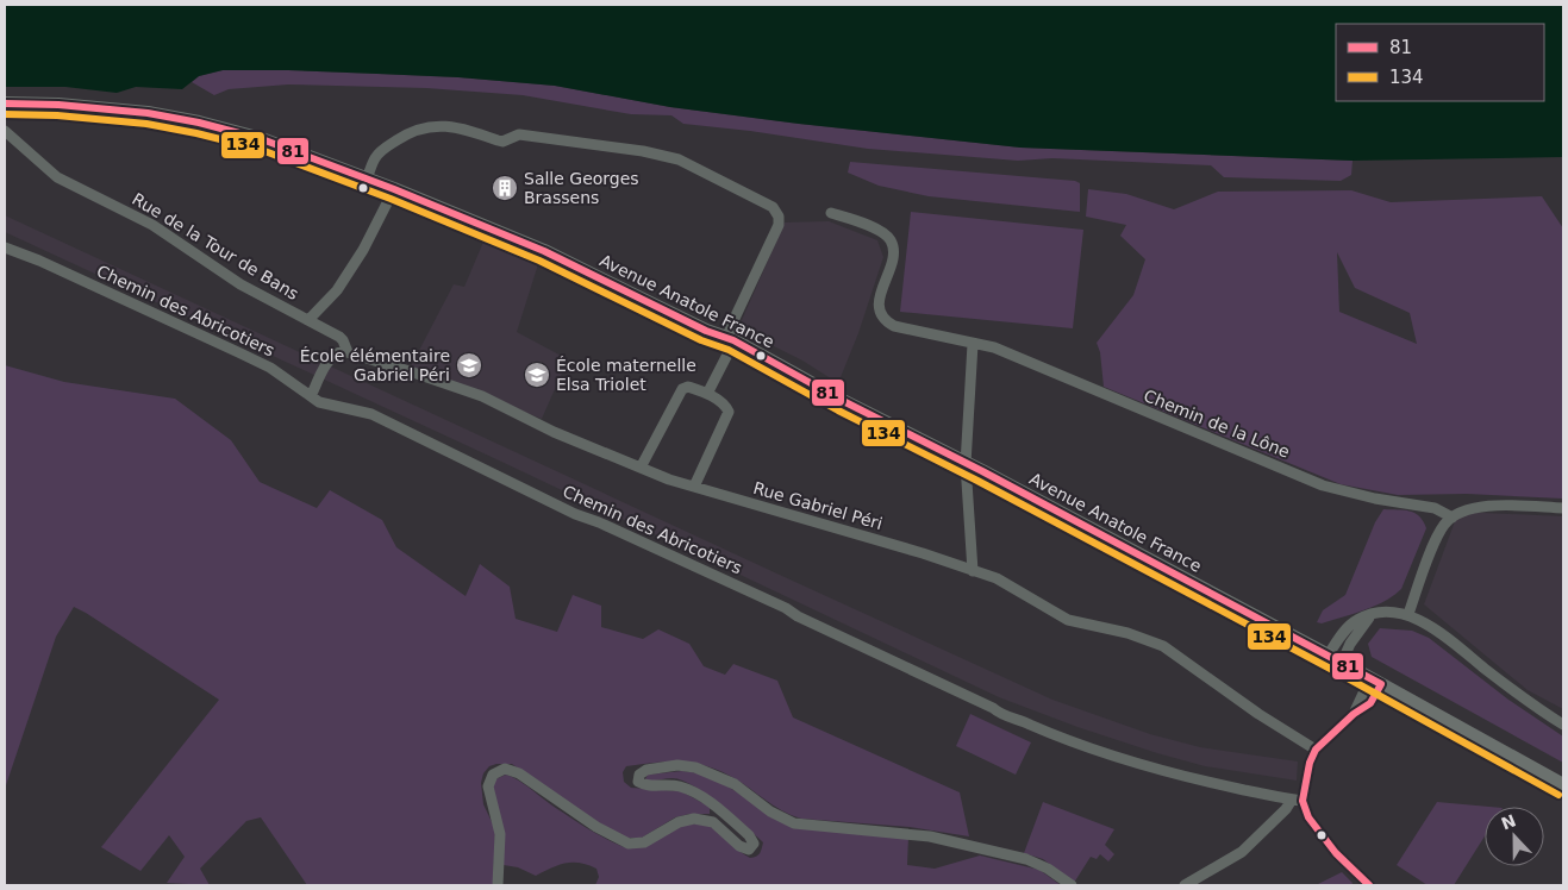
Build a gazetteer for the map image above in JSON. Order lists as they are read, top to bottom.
{
  "streets": {
    "main road": ["Avenue Anatole France"],
    "street": [
      "Rue de la Tour de Bans",
      "Chemin des Abricotiers",
      "Chemin de la Lône",
      "Rue Gabriel Péri"
    ]
  },
  "crossings": [
    ["Rue de la Tour de Bans", "Rue Gabriel Péri"]
  ],
  "places": {
    "building": ["Salle Georges Brassens"],
    "school or university": ["École élémentaire Gabriel Péri", "École maternelle Elsa Triolet"]
  },
  "lines": ["transit line 81", "transit line 134"],
  "legend": ["81", "134"],
  "north": "top"
}
